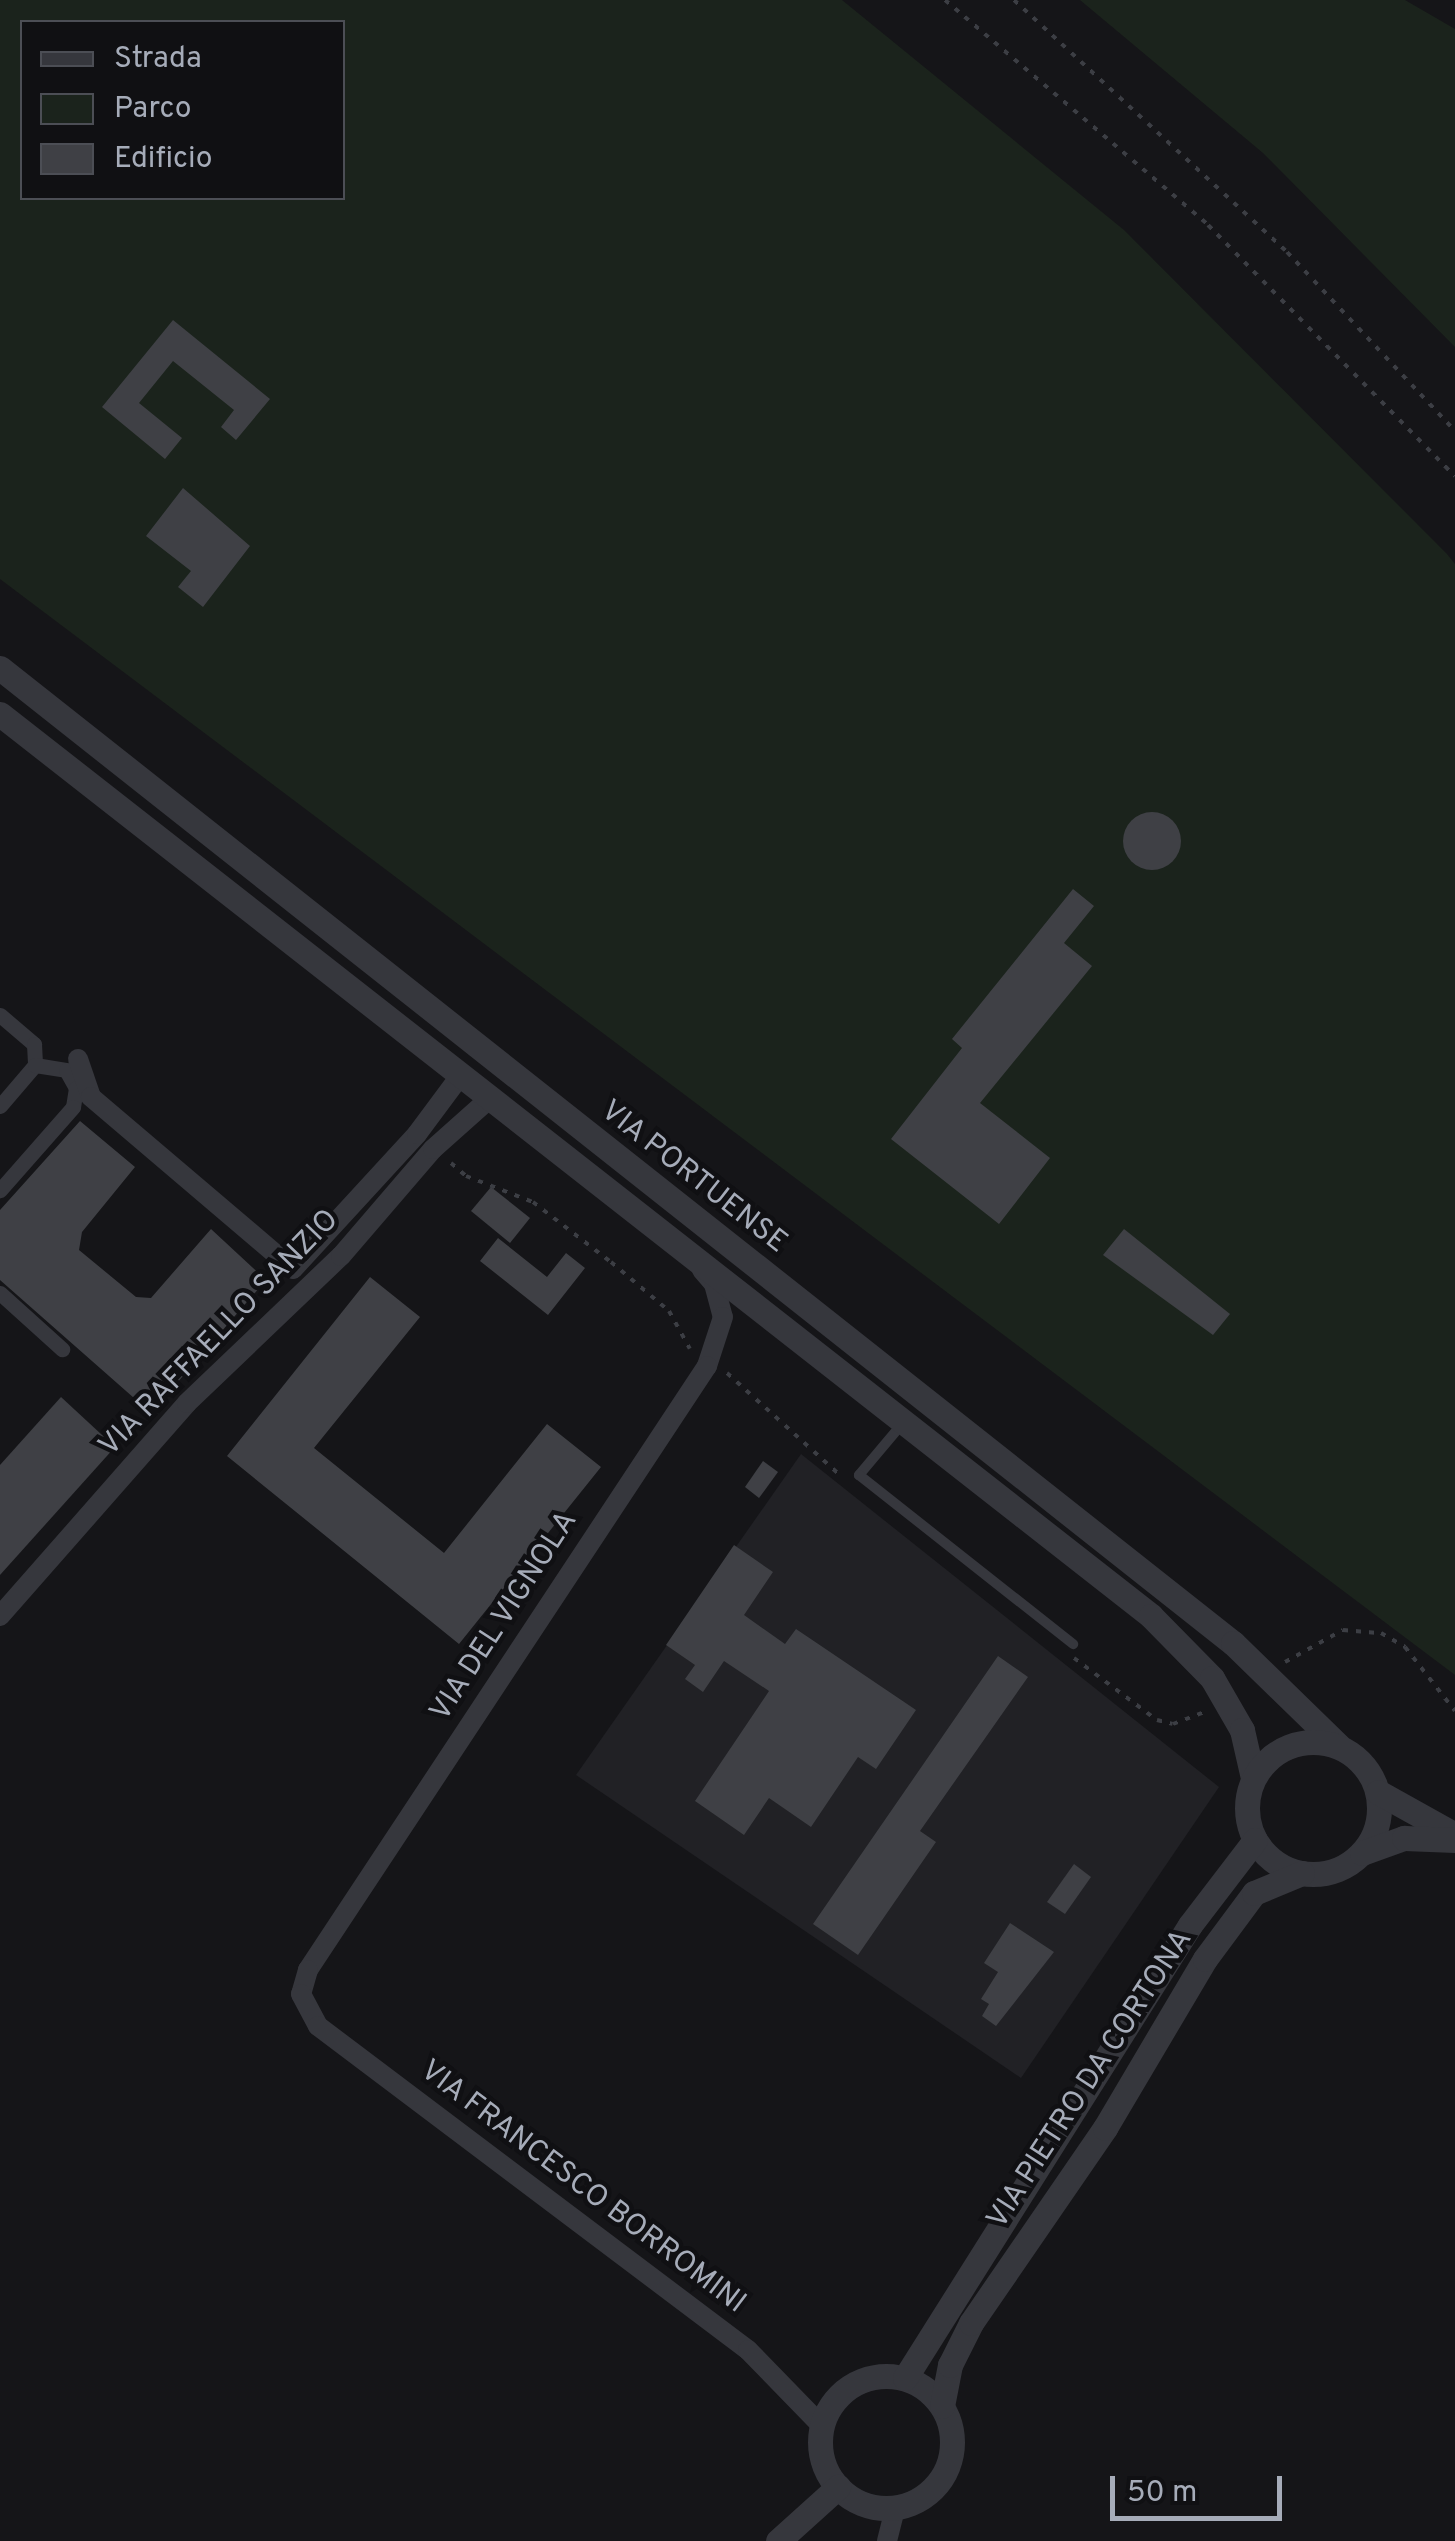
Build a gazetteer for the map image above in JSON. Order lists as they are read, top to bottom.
{
  "streets": {
    "street": [
      "VIA PORTUENSE",
      "VIA RAFFAELLO SANZIO",
      "VIA DEL VIGNOLA",
      "VIA PIETRO DA CORTONA",
      "VIA FRANCESCO BORROMINI"
    ]
  },
  "crossings": [
    ["VIA PORTUENSE", "VIA PIETRO DA CORTONA"],
    ["VIA DEL VIGNOLA", "VIA FRANCESCO BORROMINI"],
    ["VIA PIETRO DA CORTONA", "VIA FRANCESCO BORROMINI"]
  ],
  "legend": ["Strada", "Parco", "Edificio"],
  "scale_bar": "50 m"
}
